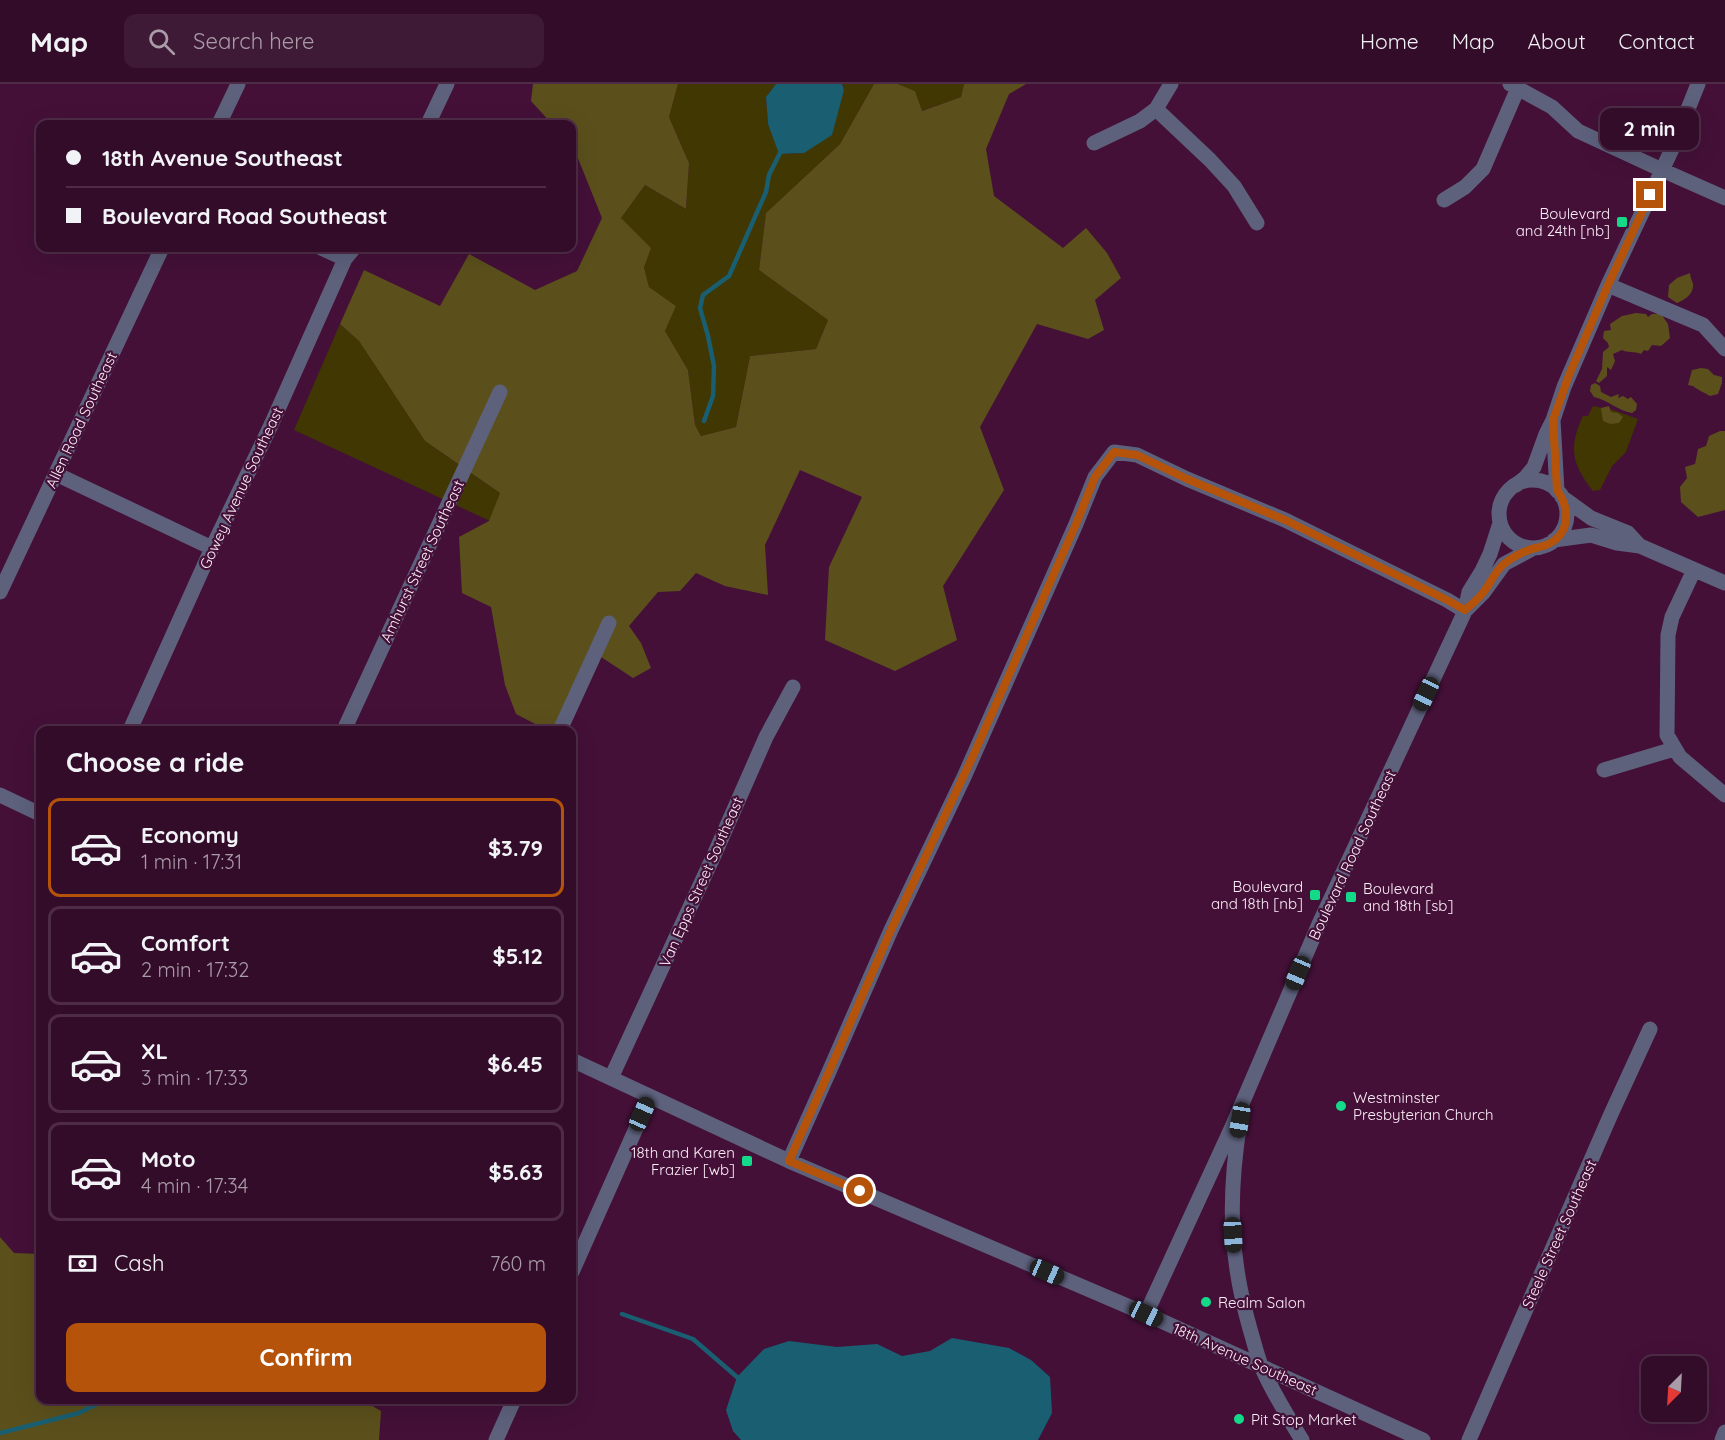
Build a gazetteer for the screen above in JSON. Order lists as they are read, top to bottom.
{
  "streets": {
    "street": [
      "Allen Road Southeast",
      "Gowey Avenue Southeast",
      "Amhurst Street Southeast",
      "Boulevard Road Southeast",
      "Van Epps Street Southeast",
      "Steele Street Southeast",
      "18th Avenue Southeast"
    ]
  },
  "crossings": [
    ["Boulevard Road Southeast", "18th Avenue Southeast"],
    ["Van Epps Street Southeast", "18th Avenue Southeast"]
  ],
  "places": {
    "transit": [
      "Boulevard and 24th [nb]",
      "Boulevard and 18th [nb]",
      "Boulevard and 18th [sb]",
      "18th and Karen Frazier [wb]"
    ],
    "other": ["Westminster Presbyterian Church", "Realm Salon", "Pit Stop Market"]
  },
  "north": "bottom left",
  "page": {
    "header": "Map",
    "search": "Search here",
    "nav": [
      "Home",
      "Map",
      "About",
      "Contact"
    ],
    "bubble": "2 min",
    "banner": ["18th Avenue Southeast", "Boulevard Road Southeast"],
    "heading": "Choose a ride",
    "list": [
      {
        "name": "Economy",
        "note": "1 min · 17:31",
        "value": "$3.79"
      },
      {
        "name": "Comfort",
        "note": "2 min · 17:32",
        "value": "$5.12"
      },
      {
        "name": "XL",
        "note": "3 min · 17:33",
        "value": "$6.45"
      },
      {
        "name": "Moto",
        "note": "4 min · 17:34",
        "value": "$5.63"
      }
    ],
    "pay": ["Cash", "760 m"],
    "buttons": "Confirm"
  }
}
